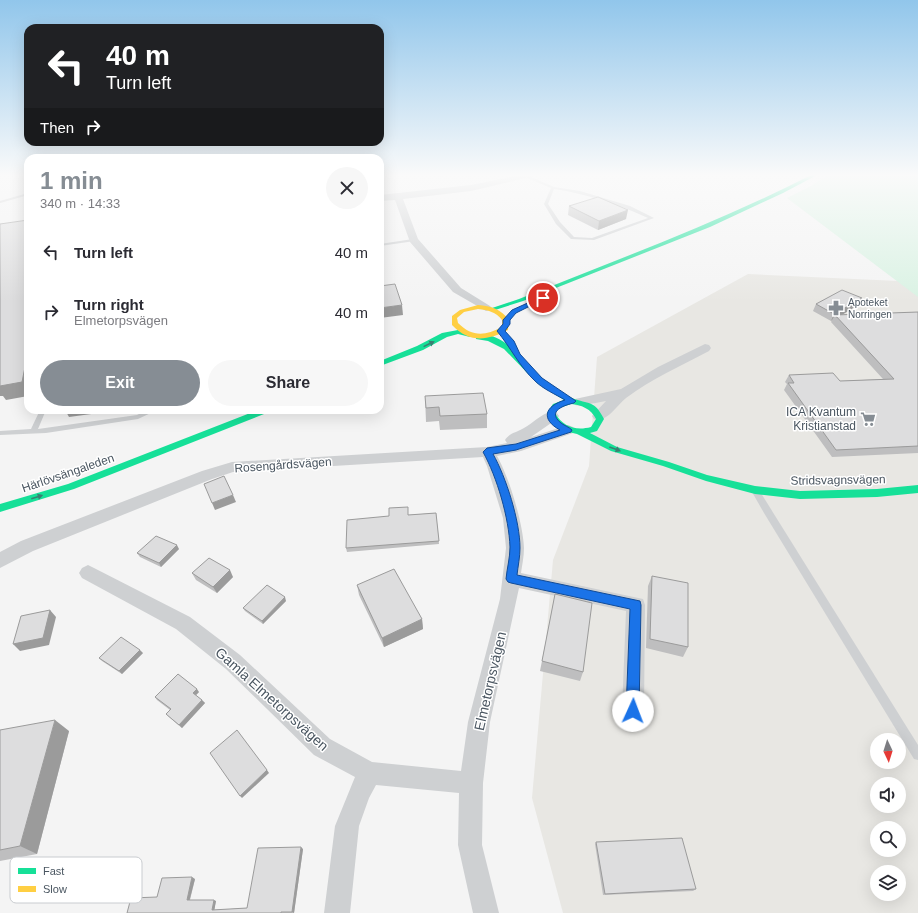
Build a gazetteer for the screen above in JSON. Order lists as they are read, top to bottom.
{
  "streets": {
    "main road": ["Härlövsängaleden", "Stridsvagnsvägen"],
    "street": ["Rosengårdsvägen", "Elmetorpsvägen", "Gamla Elmetorpsvägen"]
  },
  "crossings": [
    ["Rosengårdsvägen", "Stridsvagnsvägen"],
    ["Rosengårdsvägen", "Elmetorpsvägen"],
    ["Elmetorpsvägen", "Gamla Elmetorpsvägen"]
  ],
  "places": {
    "pharmacy": ["Apoteket Norringen"],
    "supermarket": ["ICA Kvantum Kristianstad"]
  },
  "legend": ["Fast", "Slow"],
  "north": "bottom",
  "page": {
    "turn": ["40 m", "Turn left"],
    "then": "Then",
    "heading": ["1 min", "340 m · 14:33"],
    "list": [
      {
        "name": "Turn left",
        "value": "40 m"
      },
      {
        "name": "Turn right",
        "note": "Elmetorpsvägen",
        "value": "40 m"
      }
    ],
    "buttons": ["Exit", "Share"]
  }
}
